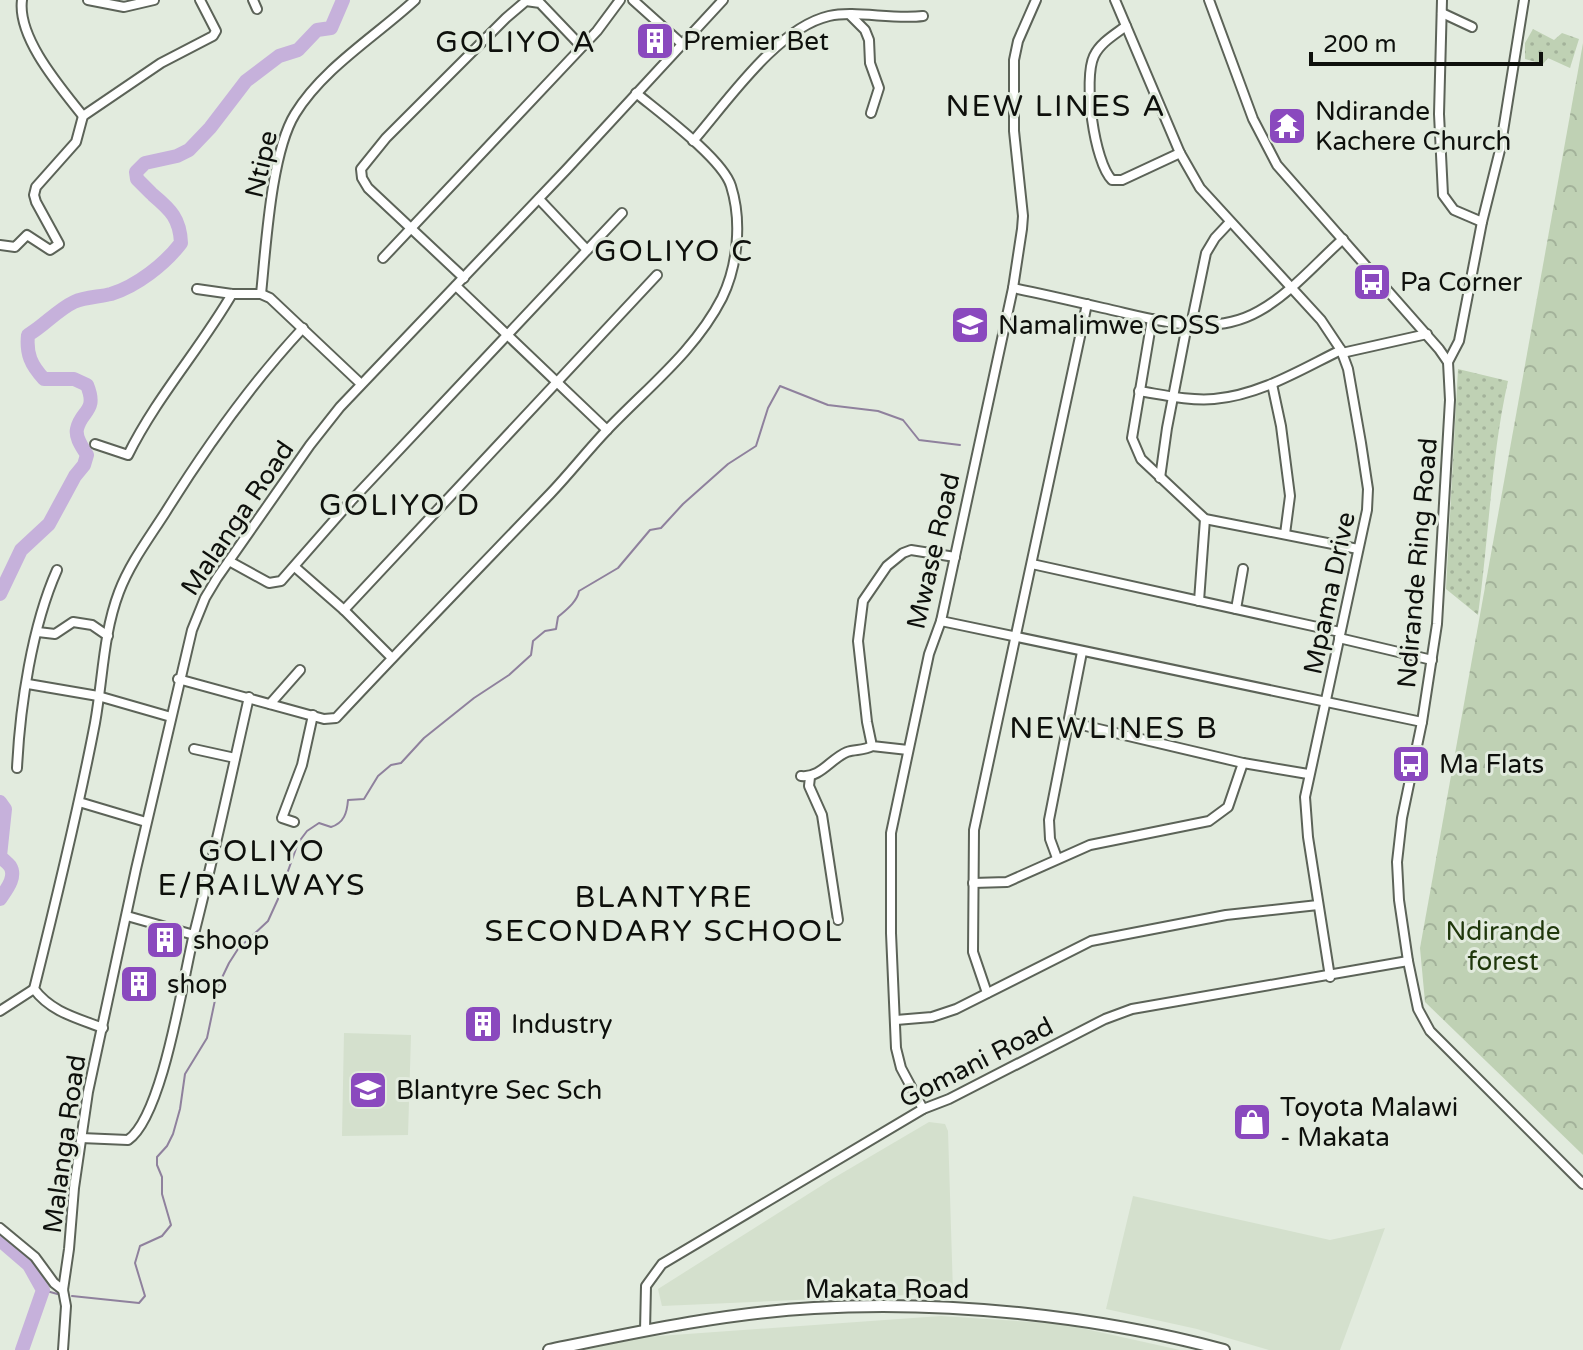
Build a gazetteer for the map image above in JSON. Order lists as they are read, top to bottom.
{
  "streets": {
    "main road": ["Makata Road"],
    "street": [
      "Ntipe",
      "Malanga Road",
      "Mwase Road",
      "Ndirande Ring Road",
      "Mpama Drive",
      "Gomani Road"
    ]
  },
  "crossings": [
    ["Mwase Road", "Gomani Road"],
    ["Ndirande Ring Road", "Gomani Road"],
    ["Mpama Drive", "Gomani Road"],
    ["Gomani Road", "Makata Road"]
  ],
  "districts": [
    "GOLIYO A",
    "NEW LINES A",
    "GOLIYO C",
    "GOLIYO D",
    "NEWLINES B",
    "GOLIYO E/RAILWAYS",
    "BLANTYRE SECONDARY SCHOOL"
  ],
  "parks": ["Ndirande forest"],
  "places": {
    "building": [
      "Premier Bet",
      "shoop",
      "shop",
      "Industry"
    ],
    "temple": ["Ndirande Kachere Church"],
    "bus stop": ["Pa Corner", "Ma Flats"],
    "school or university": ["Namalimwe CDSS", "Blantyre Sec Sch"],
    "shop": ["Toyota Malawi - Makata"]
  },
  "scale_bar": "200 m"
}
